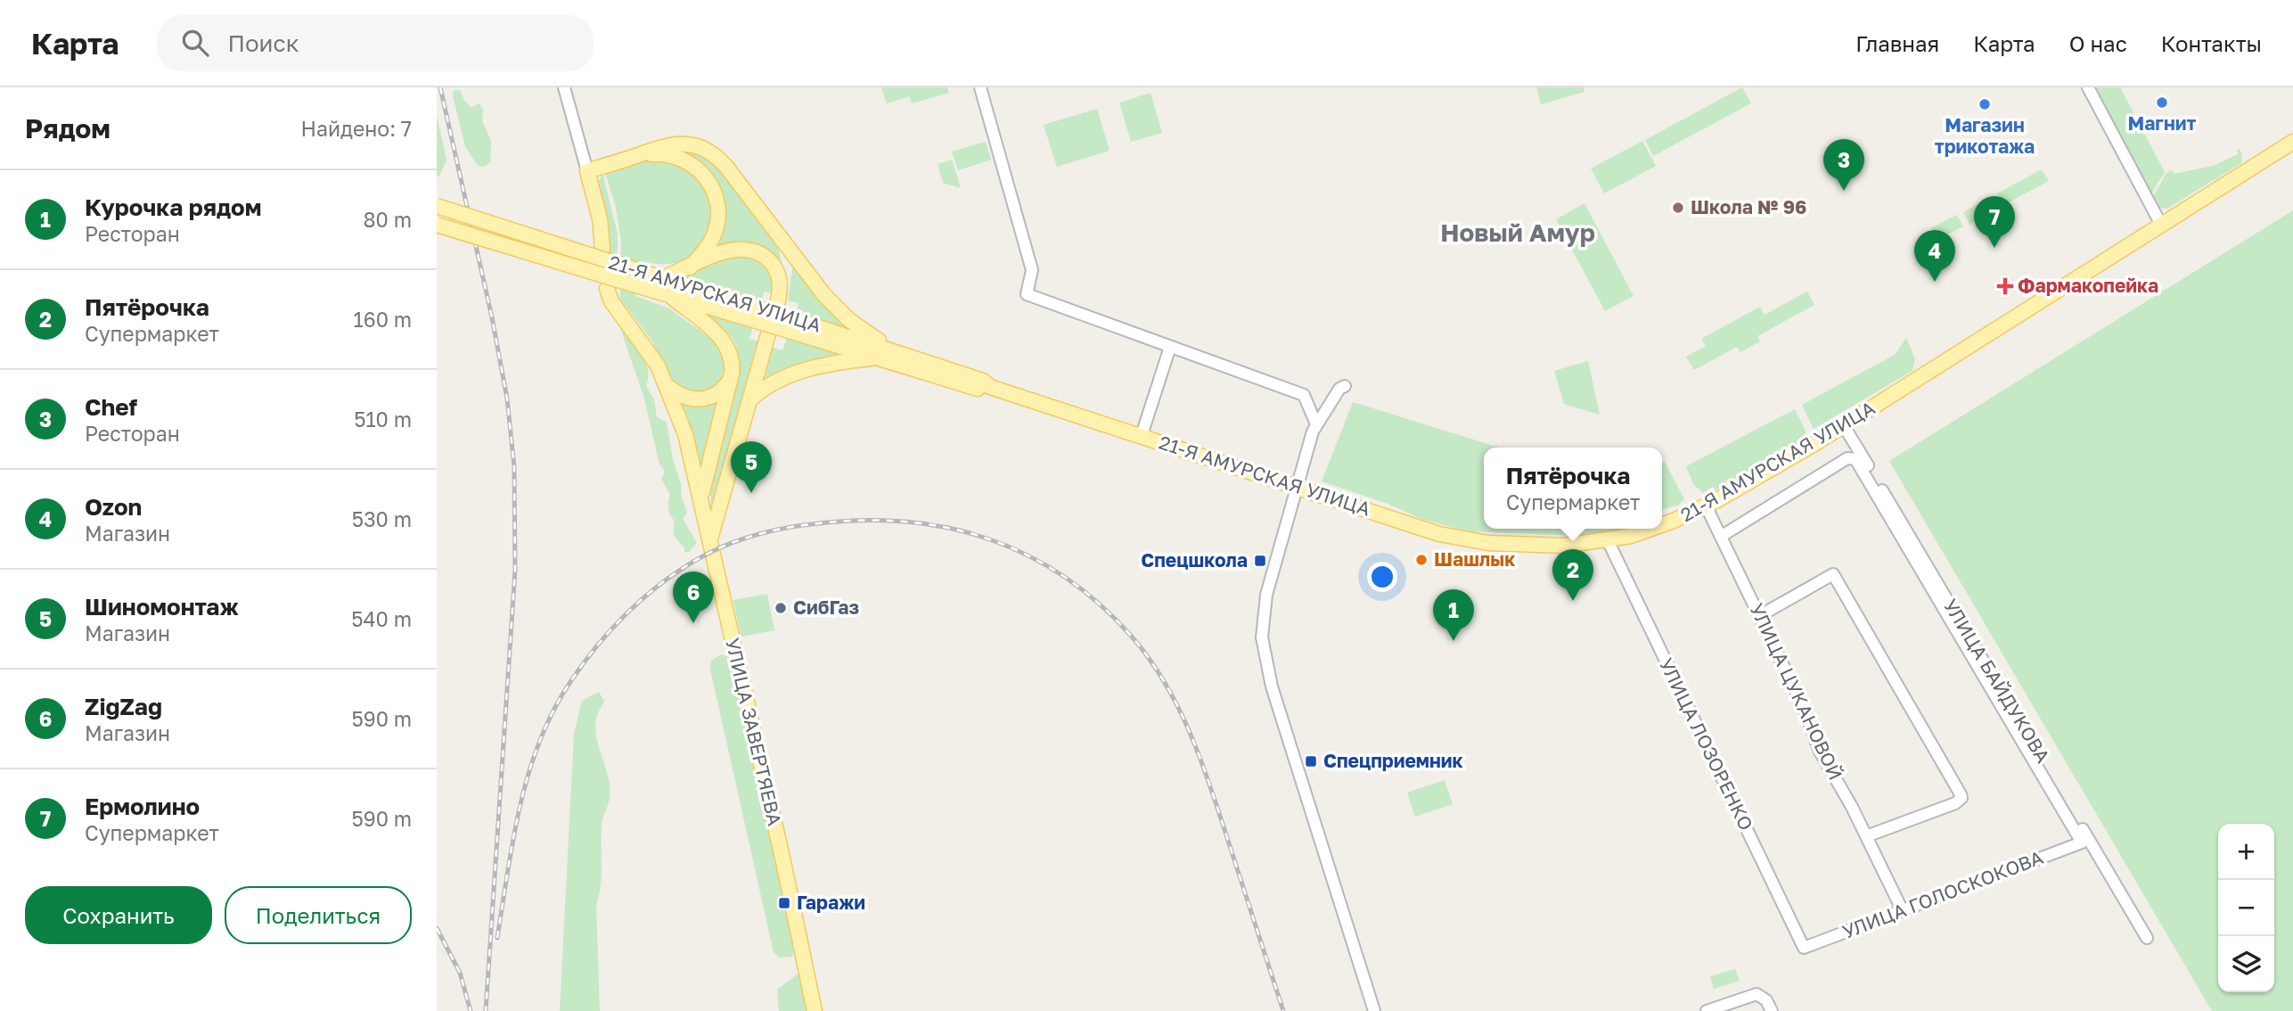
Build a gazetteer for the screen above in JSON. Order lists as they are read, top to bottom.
{
  "streets": {
    "main road": ["21-Я АМУРСКАЯ УЛИЦА", "УЛИЦА ЗАВЕРТЯЕВА"],
    "street": [
      "УЛИЦА БАЙДУКОВА",
      "УЛИЦА ЦУКАНОВОЙ",
      "УЛИЦА ЛОЗОРЕНКО",
      "УЛИЦА ГОЛОСКОКОВА"
    ]
  },
  "crossings": [
    ["21-Я АМУРСКАЯ УЛИЦА", "УЛИЦА БАЙДУКОВА"],
    ["21-Я АМУРСКАЯ УЛИЦА", "УЛИЦА ЦУКАНОВОЙ"],
    ["21-Я АМУРСКАЯ УЛИЦА", "УЛИЦА ЛОЗОРЕНКО"],
    ["УЛИЦА БАЙДУКОВА", "УЛИЦА ЦУКАНОВОЙ"],
    ["УЛИЦА БАЙДУКОВА", "УЛИЦА ГОЛОСКОКОВА"],
    ["УЛИЦА ЦУКАНОВОЙ", "УЛИЦА ГОЛОСКОКОВА"],
    ["УЛИЦА ЛОЗОРЕНКО", "УЛИЦА ГОЛОСКОКОВА"]
  ],
  "districts": ["Новый Амур"],
  "places": {
    "other": [
      "Магнит",
      "Магазин трикотажа",
      "Школа № 96",
      "Шашлык",
      "СибГаз"
    ],
    "health": ["Фармакопейка"],
    "transit": ["Спецшкола", "Спецприемник", "Гаражи"]
  },
  "page": {
    "header": "Карта",
    "search": "Поиск",
    "nav": [
      "Главная",
      "Карта",
      "О нас",
      "Контакты"
    ],
    "heading": ["Рядом", "Найдено: 7"],
    "pins": [
      "3",
      "7",
      "4",
      "5",
      "2",
      "6",
      "1"
    ],
    "list": [
      {
        "mark": "1",
        "name": "Курочка рядом",
        "note": "Ресторан",
        "value": "80 m"
      },
      {
        "mark": "2",
        "name": "Пятёрочка",
        "note": "Супермаркет",
        "value": "160 m"
      },
      {
        "mark": "3",
        "name": "Chef",
        "note": "Ресторан",
        "value": "510 m"
      },
      {
        "mark": "4",
        "name": "Ozon",
        "note": "Магазин",
        "value": "530 m"
      },
      {
        "mark": "5",
        "name": "Шиномонтаж",
        "note": "Магазин",
        "value": "540 m"
      },
      {
        "mark": "6",
        "name": "ZigZag",
        "note": "Магазин",
        "value": "590 m"
      },
      {
        "mark": "7",
        "name": "Ермолино",
        "note": "Супермаркет",
        "value": "590 m"
      }
    ],
    "popup": ["Пятёрочка", "Супермаркет"],
    "map_buttons": ["+", "−"],
    "buttons": ["Сохранить", "Поделиться"]
  }
}
